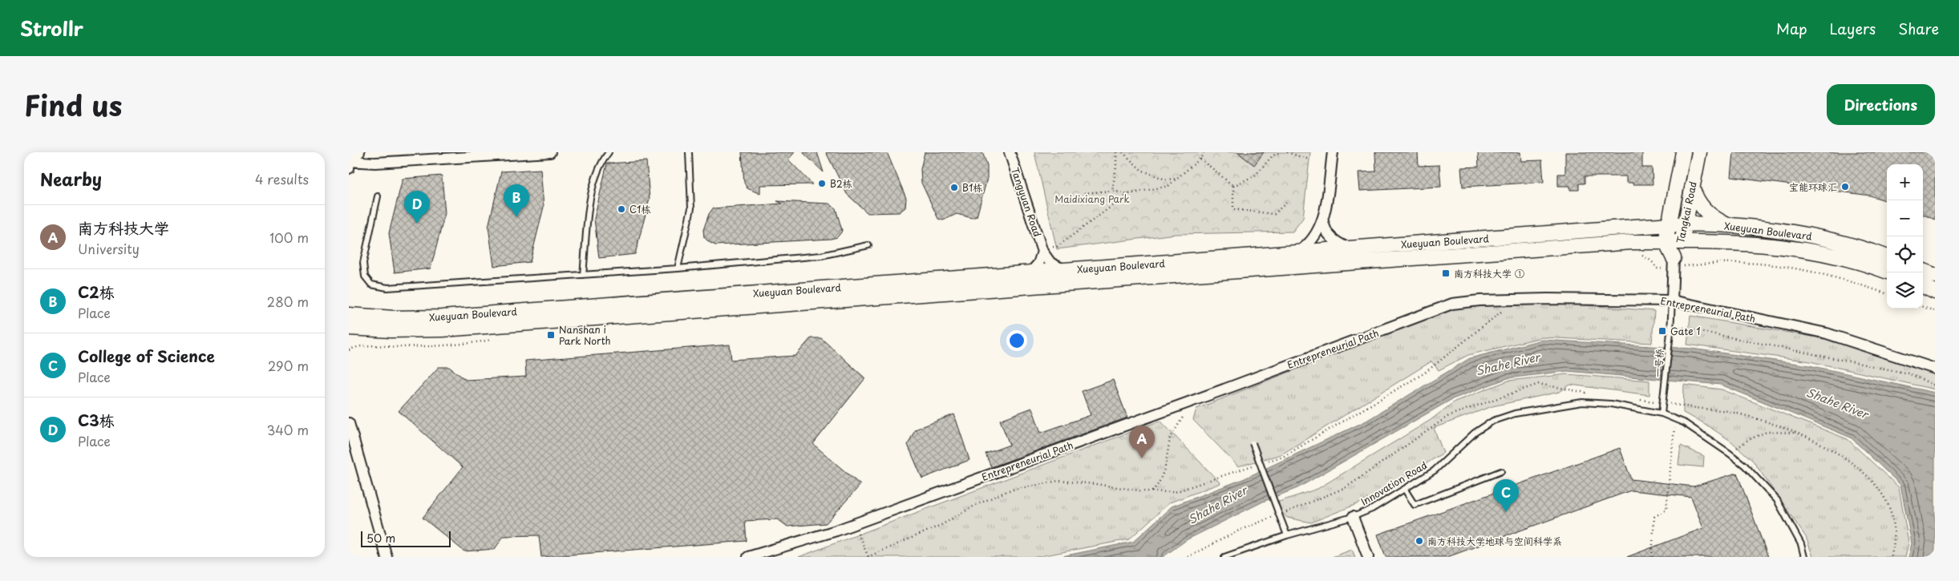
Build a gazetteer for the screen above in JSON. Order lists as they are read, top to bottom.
{
  "streets": {
    "main road": ["Tangkai Road", "Xueyuan Boulevard"],
    "street": ["Tangyuan Road", "Entrepreneurial Path"],
    "lane": ["一号桥", "Innovation Road"]
  },
  "crossings": [
    ["Tangyuan Road", "Xueyuan Boulevard"],
    ["Tangkai Road", "Xueyuan Boulevard"],
    ["Entrepreneurial Path", "一号桥"],
    ["一号桥", "Innovation Road"]
  ],
  "water": ["Shahe River"],
  "parks": ["Maidixiang Park"],
  "places": {
    "other": [
      "B2栋",
      "宝能环球汇",
      "B1栋",
      "C1栋",
      "南方科技大学地球与空间科学系"
    ],
    "transit": ["南方科技大学 ①", "Gate 1", "Nanshan i Park North"]
  },
  "scale_bar": "50 m",
  "page": {
    "header": "Strollr",
    "nav": ["Map", "Layers", "Share"],
    "title": "Find us",
    "buttons": "Directions",
    "heading": ["Nearby", "4 results"],
    "map_buttons": ["+", "−"],
    "pins": [
      "B",
      "D",
      "A",
      "C"
    ],
    "list": [
      {
        "mark": "A",
        "name": "南方科技大学",
        "note": "University",
        "value": "100 m"
      },
      {
        "mark": "B",
        "name": "C2栋",
        "note": "Place",
        "value": "280 m"
      },
      {
        "mark": "C",
        "name": "College of Science",
        "note": "Place",
        "value": "290 m"
      },
      {
        "mark": "D",
        "name": "C3栋",
        "note": "Place",
        "value": "340 m"
      }
    ],
    "scale": "50 m"
  }
}
